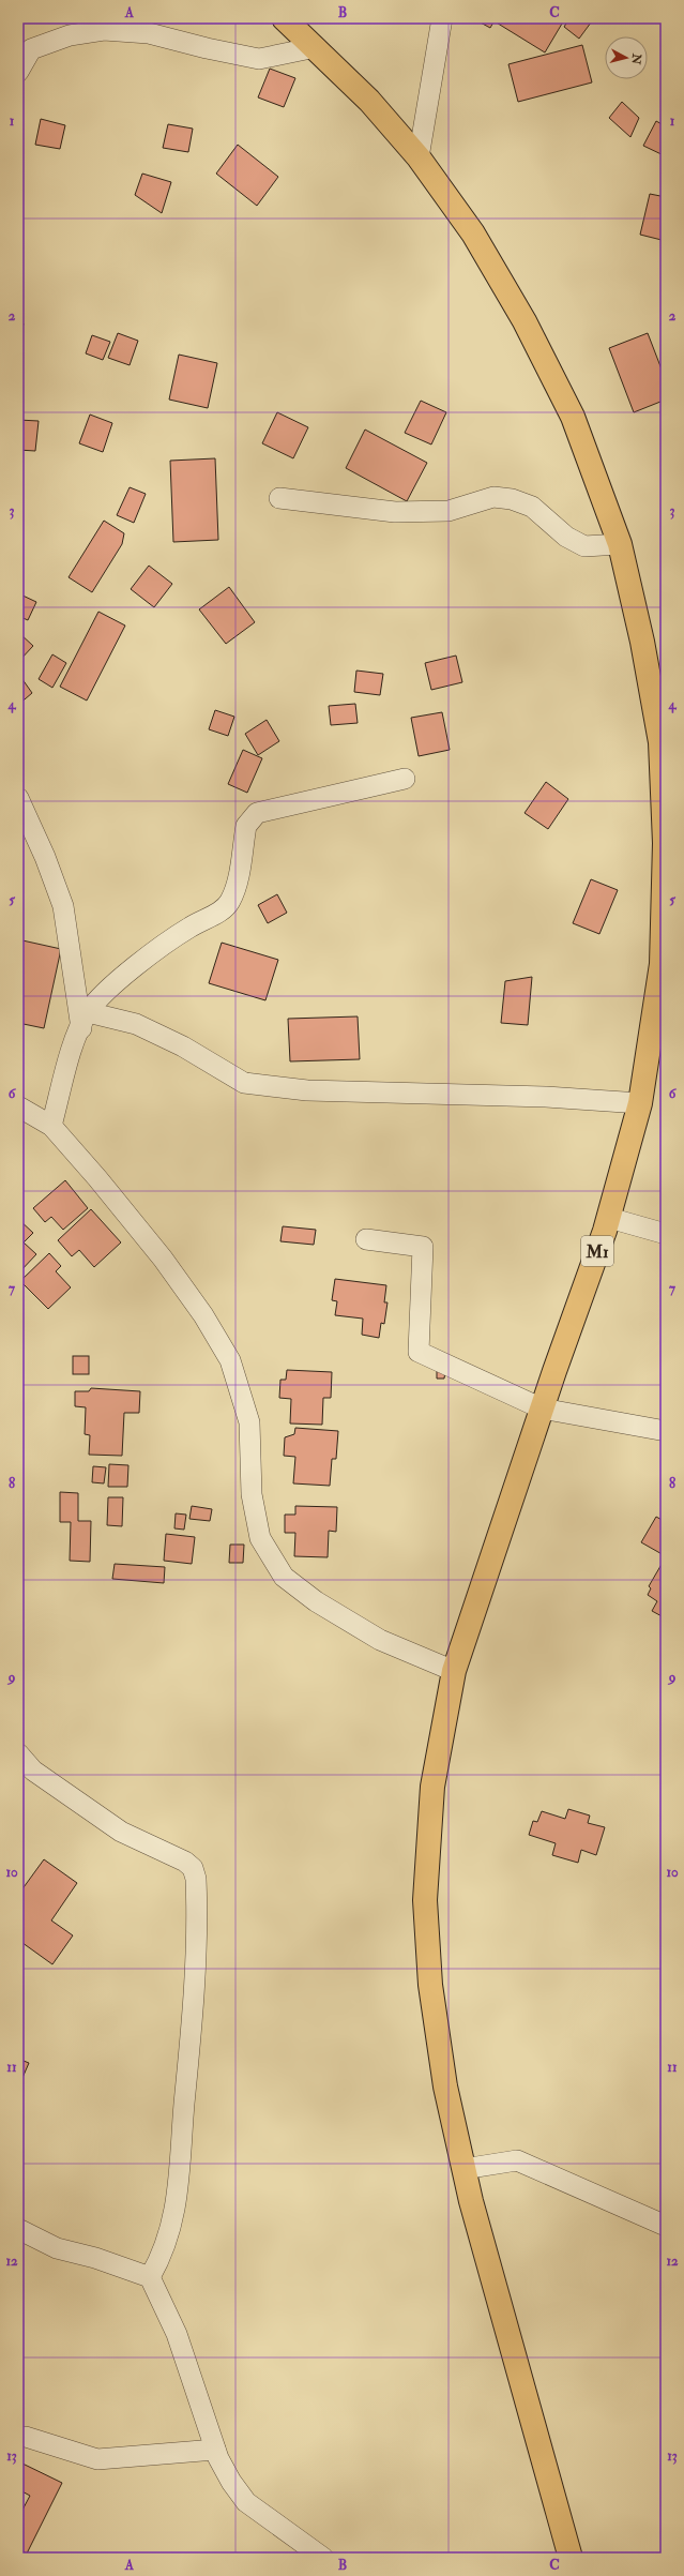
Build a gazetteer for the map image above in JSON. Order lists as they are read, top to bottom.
{
  "streets": {
    "highway": ["M1"]
  },
  "north": "right",
  "grid": {
    "columns": ["A", "B", "C"],
    "rows": [
      "1",
      "2",
      "3",
      "4",
      "5",
      "6",
      "7",
      "8",
      "9",
      "10",
      "11",
      "12",
      "13"
    ]
  }
}
